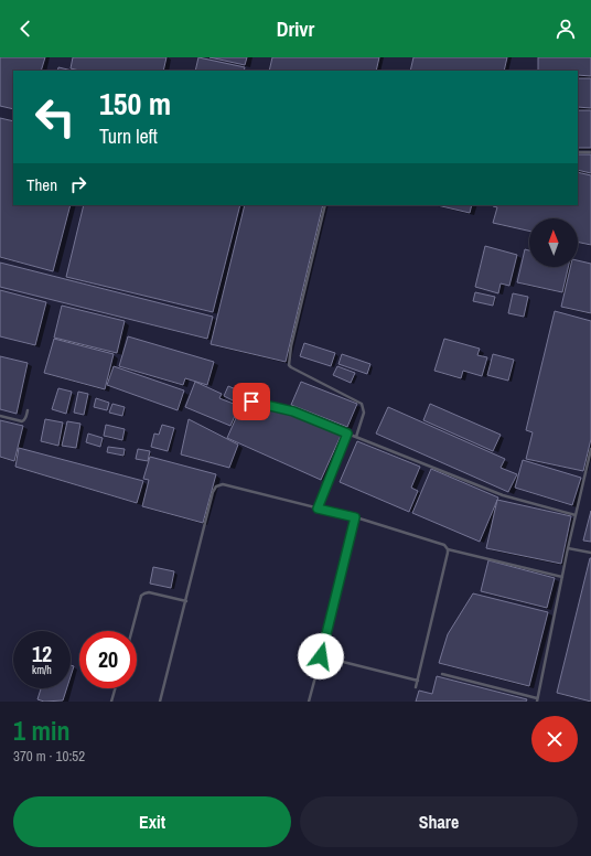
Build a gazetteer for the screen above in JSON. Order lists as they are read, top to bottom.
{
  "north": "top",
  "page": {
    "header": "Drivr",
    "turn": ["150 m", "Turn left"],
    "then": "Then",
    "speed": "12 km/h",
    "limit": "20",
    "heading": ["1 min", "370 m · 10:52"],
    "buttons": ["Exit", "Share"]
  }
}
